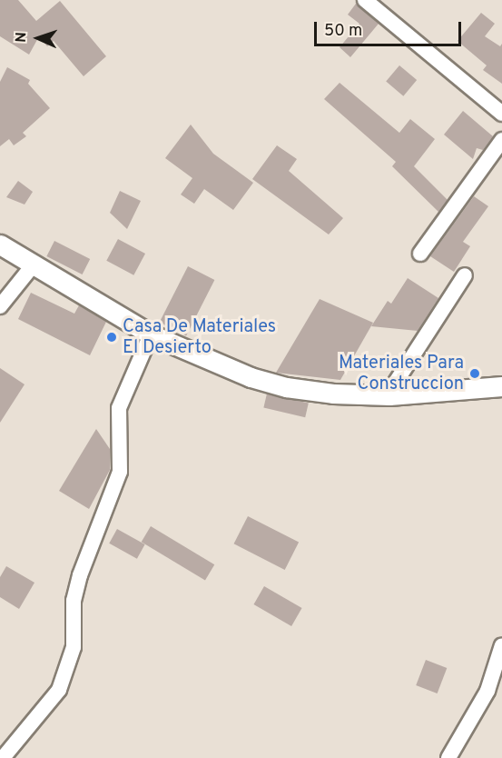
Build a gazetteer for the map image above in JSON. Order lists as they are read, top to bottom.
{
  "places": ["Casa De Materiales El Desierto", "Materiales Para Construccion"],
  "scale_bar": "50 m",
  "north": "left"
}
